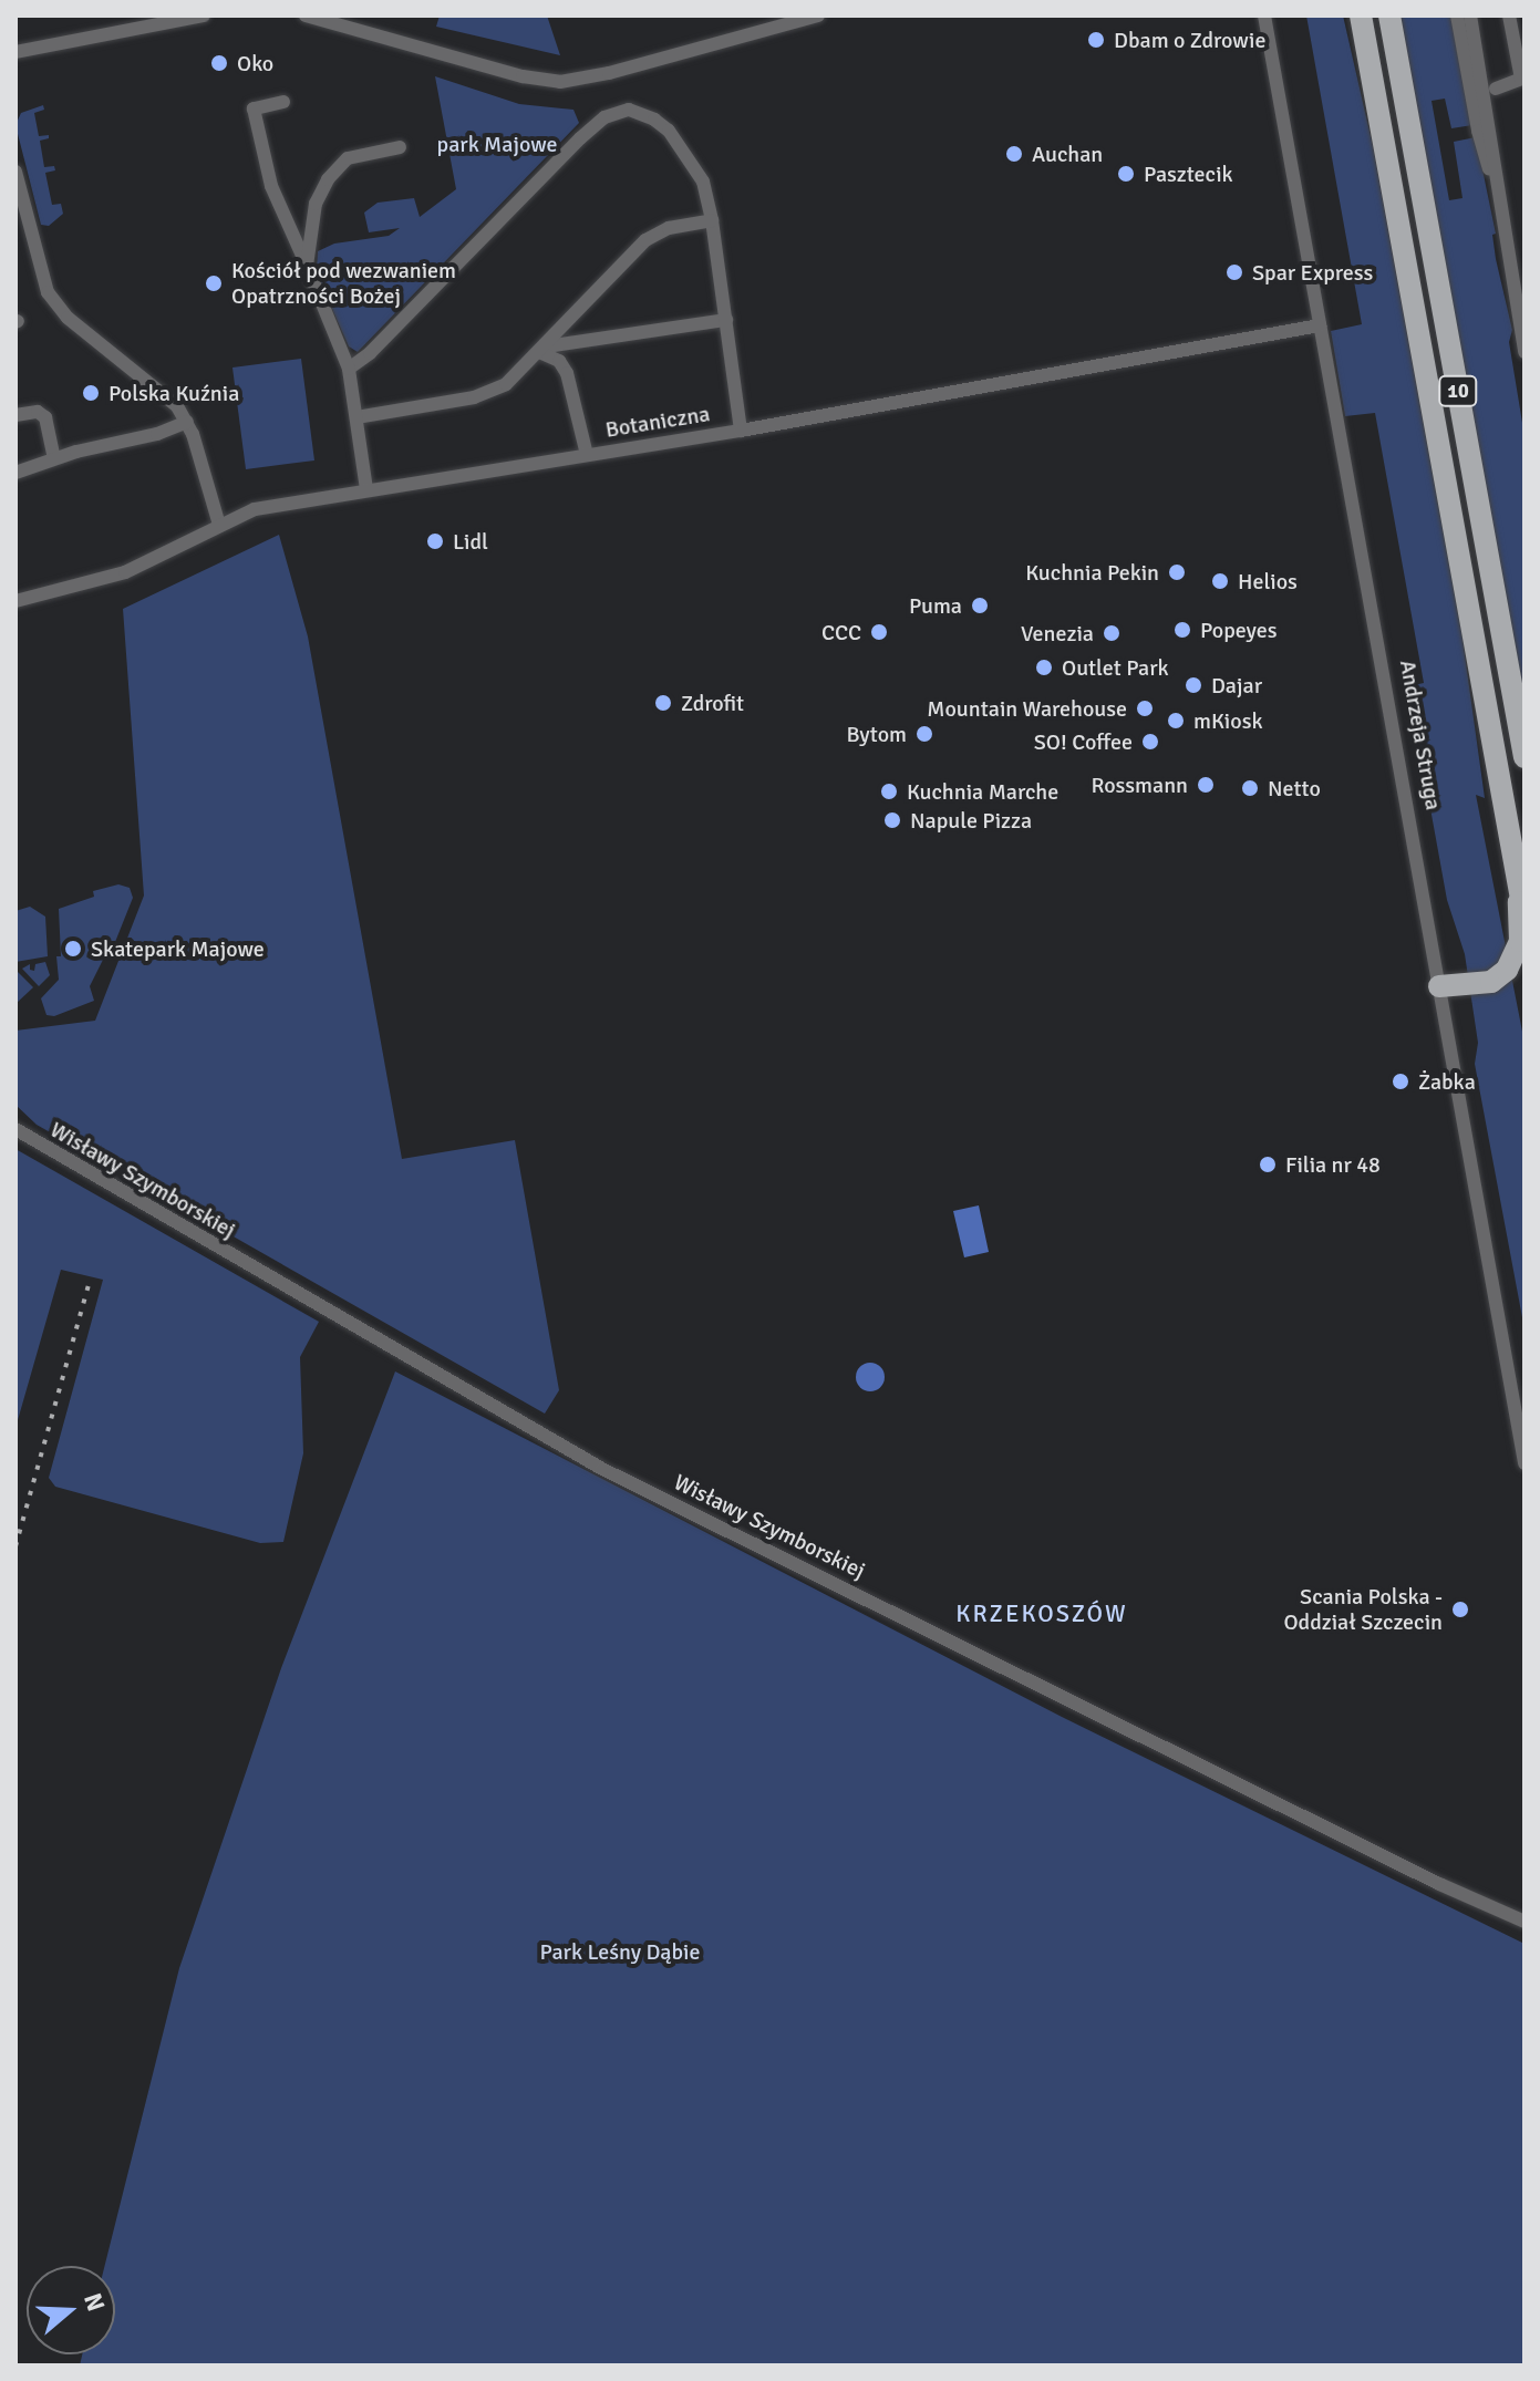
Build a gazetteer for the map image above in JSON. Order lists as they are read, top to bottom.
{
  "streets": {
    "main road": ["10"],
    "street": ["Botaniczna", "Andrzeja Struga", "Wisławy Szymborskiej"]
  },
  "crossings": [
    ["Botaniczna", "Andrzeja Struga"]
  ],
  "districts": ["KRZEKOSZÓW"],
  "parks": ["park Majowe", "Park Leśny Dąbie"],
  "places": [
    "Dbam o Zdrowie",
    "Oko",
    "Auchan",
    "Pasztecik",
    "Spar Express",
    "Kościół pod wezwaniem Opatrzności Bożej",
    "Polska Kuźnia",
    "Lidl",
    "Kuchnia Pekin",
    "Helios",
    "Puma",
    "Popeyes",
    "CCC",
    "Venezia",
    "Outlet Park",
    "Dajar",
    "Zdrofit",
    "Mountain Warehouse",
    "mKiosk",
    "Bytom",
    "SO! Coffee",
    "Rossmann",
    "Netto",
    "Kuchnia Marche",
    "Napule Pizza",
    "Skatepark Majowe",
    "Żabka",
    "Filia nr 48",
    "Scania Polska - Oddział Szczecin"
  ],
  "north": "right"
}
